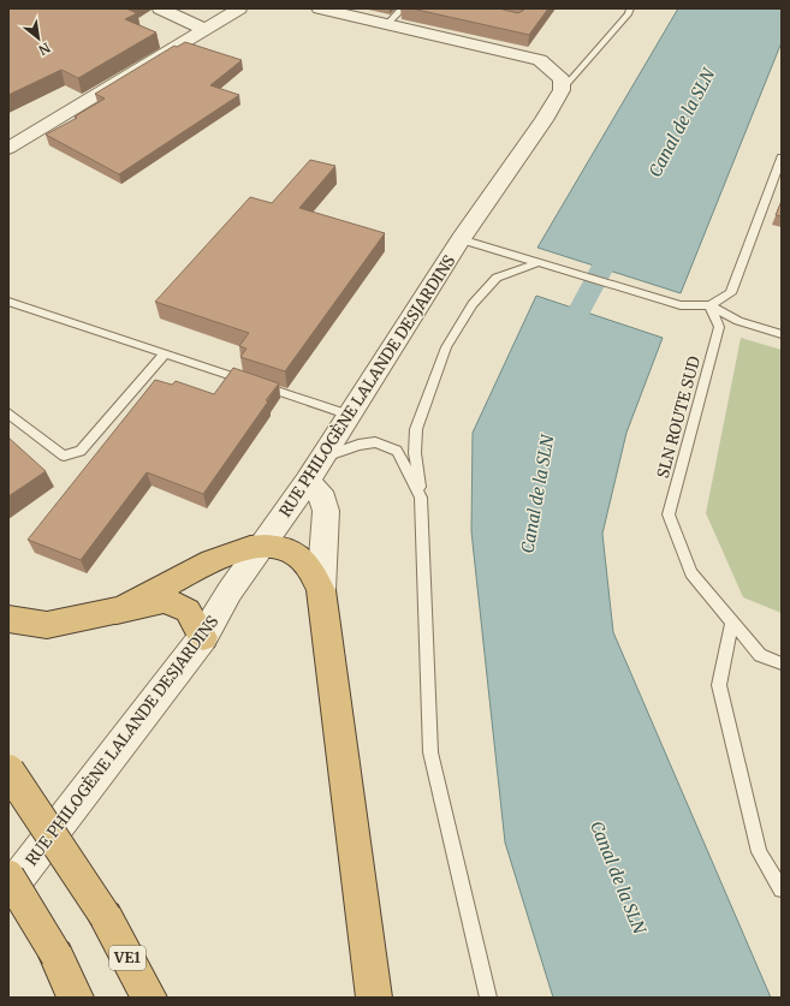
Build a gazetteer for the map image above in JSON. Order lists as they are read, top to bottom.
{
  "streets": {
    "highway": ["VE1"],
    "street": ["RUE PHILOGÈNE LALANDE DESJARDINS"],
    "lane": ["SLN ROUTE SUD"]
  },
  "water": ["Canal de la SLN"],
  "north": "bottom right"
}
